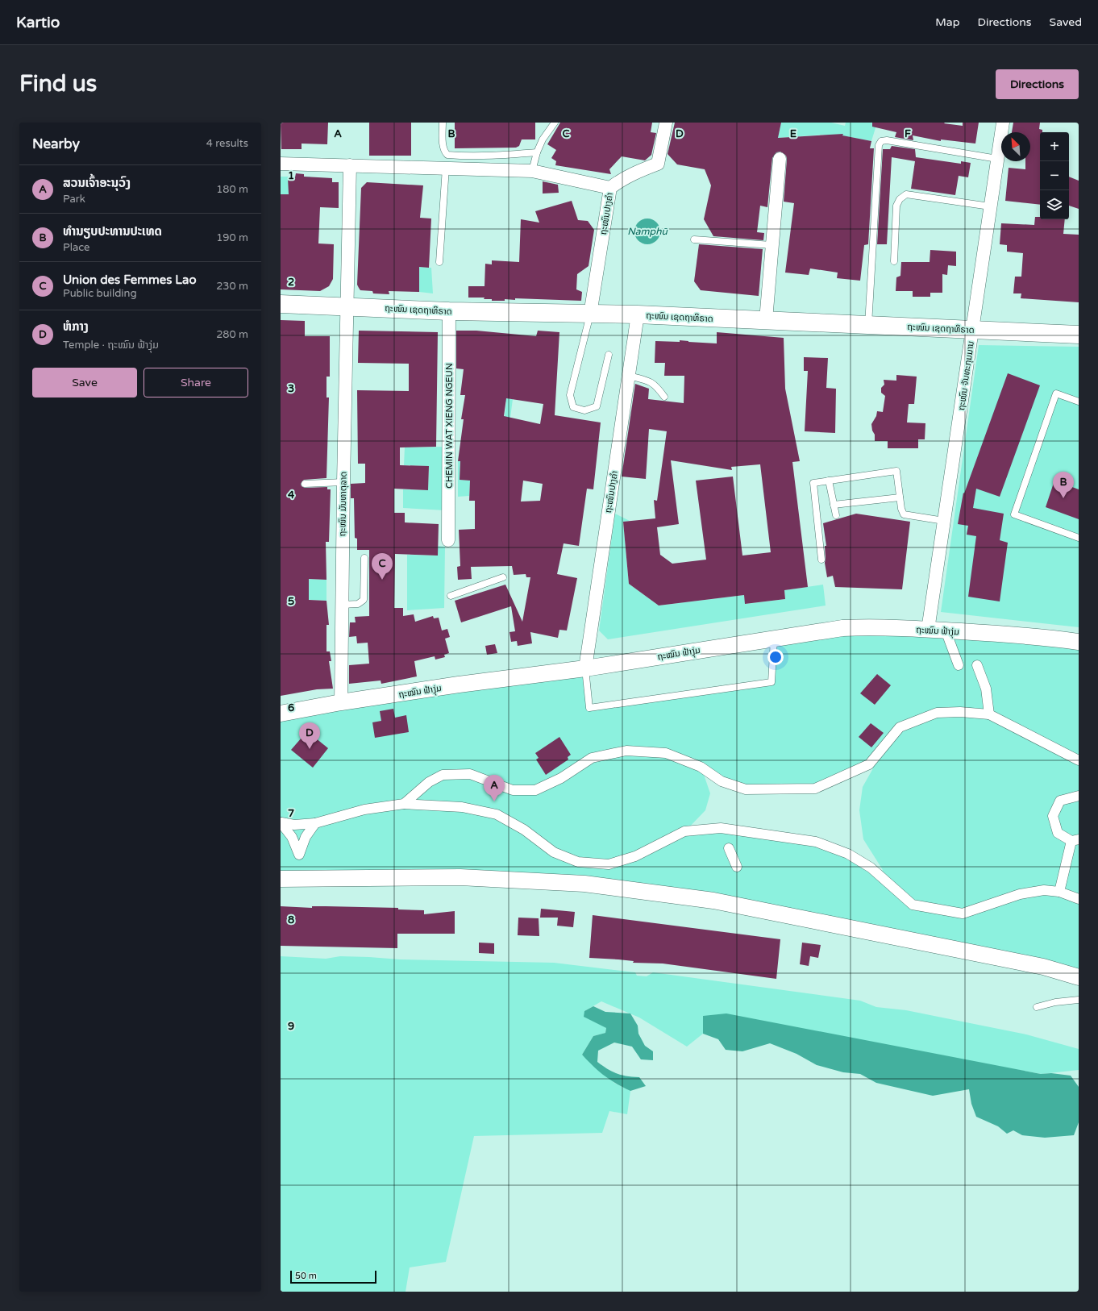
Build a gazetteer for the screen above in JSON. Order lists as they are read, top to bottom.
{
  "streets": {
    "highway": ["ຖະໜົນ ເຊດຖາທິຣາດ"],
    "street": [
      "ຖະໜົນປາງຄໍາ",
      "ຖະໜົນ ຈັນທະກຸມມານ",
      "CHEMIN WAT XIENG NGEUN",
      "ຖະໜົນ ມັນທາຕຸລາດ",
      "ຖະໝົນ ຟ້າງຸ່ມ"
    ]
  },
  "crossings": [
    ["ຖະໜົນປາງຄໍາ", "ຖະໜົນ ເຊດຖາທິຣາດ"],
    ["ຖະໜົນປາງຄໍາ", "ຖະໝົນ ຟ້າງຸ່ມ"],
    ["ຖະໜົນ ເຊດຖາທິຣາດ", "ຖະໜົນ ຈັນທະກຸມມານ"],
    ["ຖະໜົນ ເຊດຖາທິຣາດ", "CHEMIN WAT XIENG NGEUN"],
    ["ຖະໜົນ ເຊດຖາທິຣາດ", "ຖະໜົນ ມັນທາຕຸລາດ"],
    ["ຖະໜົນ ຈັນທະກຸມມານ", "ຖະໝົນ ຟ້າງຸ່ມ"],
    ["ຖະໜົນ ມັນທາຕຸລາດ", "ຖະໝົນ ຟ້າງຸ່ມ"]
  ],
  "water": ["Namphū"],
  "scale_bar": "50 m",
  "north": "top left",
  "page": {
    "header": "Kartio",
    "nav": ["Map", "Directions", "Saved"],
    "buttons": [
      "Directions",
      ["Save", "Share"]
    ],
    "title": "Find us",
    "heading": ["Nearby", "4 results"],
    "map_buttons": ["+", "−"],
    "list": [
      {
        "mark": "A",
        "name": "ສວນເຈົ້າອະນຸວົງ",
        "note": "Park",
        "value": "180 m"
      },
      {
        "mark": "B",
        "name": "ທຳນຽບປະທານປະເທດ",
        "note": "Place",
        "value": "190 m"
      },
      {
        "mark": "C",
        "name": "Union des Femmes Lao",
        "note": "Public building",
        "value": "230 m"
      },
      {
        "mark": "D",
        "name": "ຫໍກາງ",
        "note": "Temple · ຖະໝົນ ຟ້າງຸ່ມ",
        "value": "280 m"
      }
    ],
    "pins": [
      "B",
      "C",
      "D",
      "A"
    ],
    "scale": "50 m"
  },
  "grid": {
    "columns": [
      "A",
      "B",
      "C",
      "D",
      "E",
      "F"
    ],
    "rows": [
      "1",
      "2",
      "3",
      "4",
      "5",
      "6",
      "7",
      "8",
      "9"
    ]
  }
}
